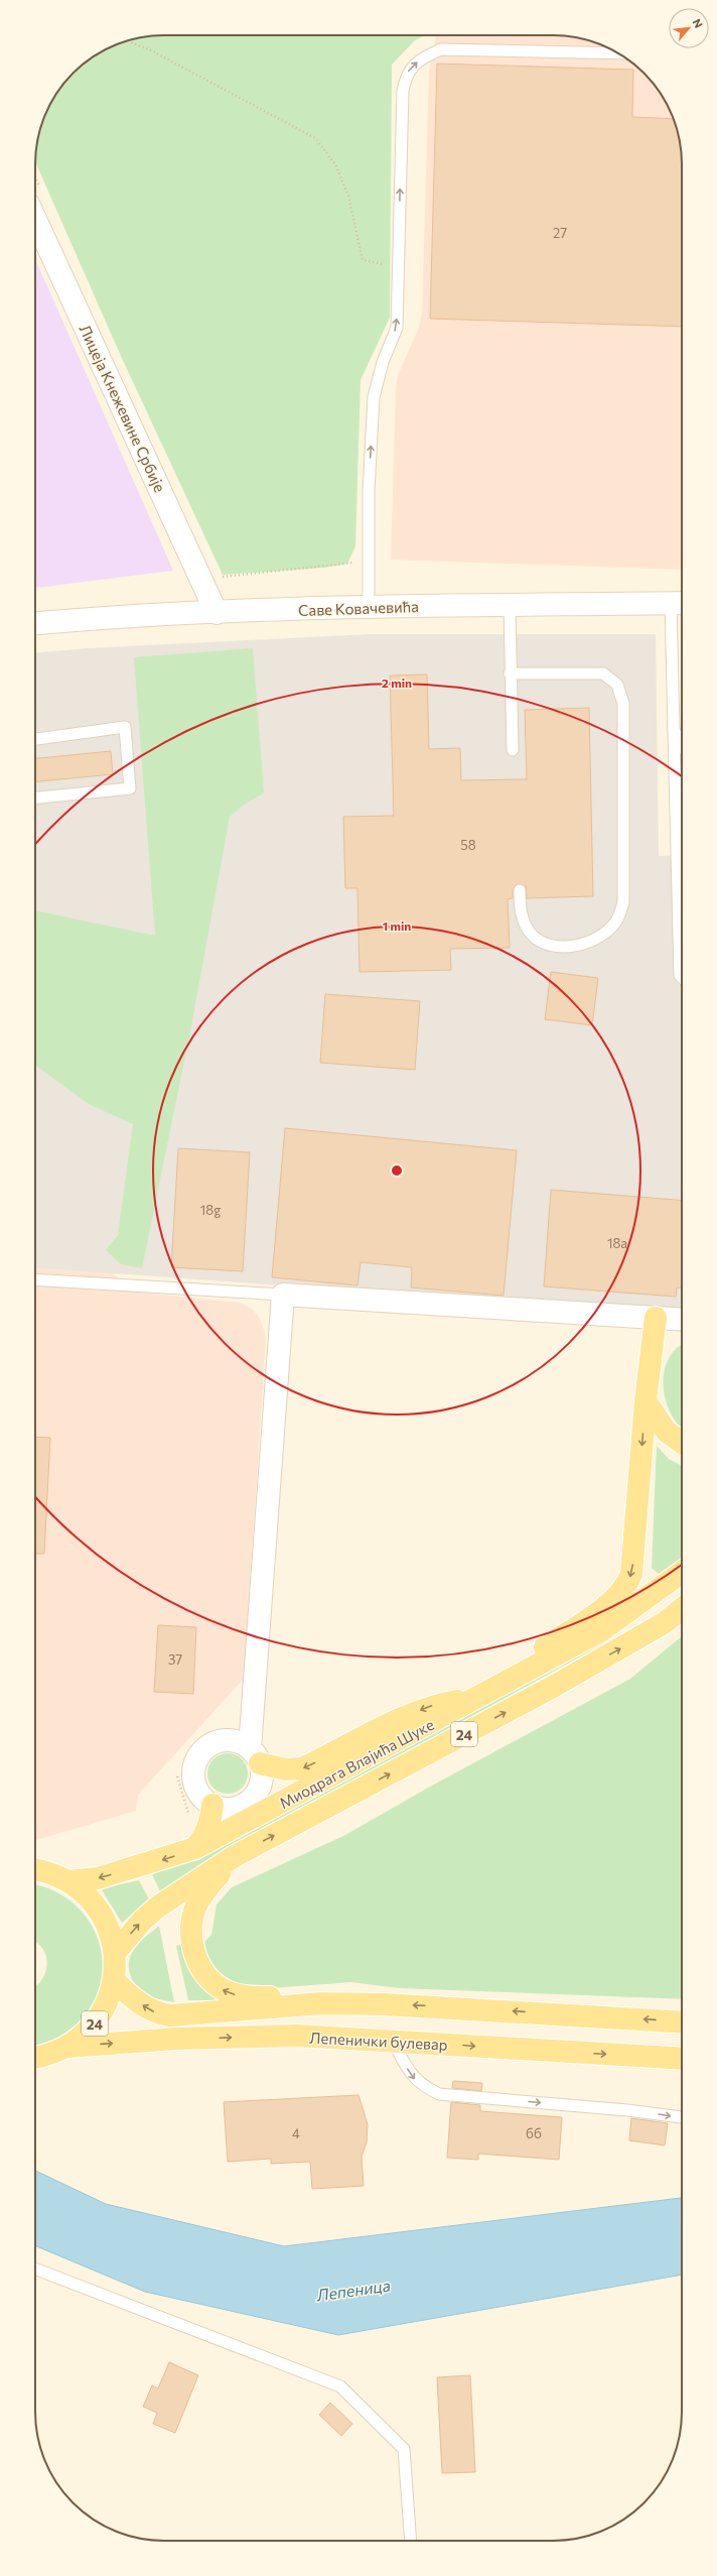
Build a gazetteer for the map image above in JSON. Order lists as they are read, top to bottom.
{
  "streets": {
    "main road": ["24", "Миодрага Влајића Шуке", "Лепенички булевар"],
    "street": ["Лицеја Кнежевине Србије", "Саве Ковачевића"]
  },
  "crossings": [
    ["Лицеја Кнежевине Србије", "Саве Ковачевића"],
    ["24", "Миодрага Влајића Шуке"],
    ["24", "Лепенички булевар"]
  ],
  "water": ["Лепеница"],
  "house_numbers": [
    "27",
    "58",
    "18g",
    "18a",
    "37",
    "4",
    "бб"
  ],
  "north": "top right",
  "rings": ["2 min", "1 min"]
}
